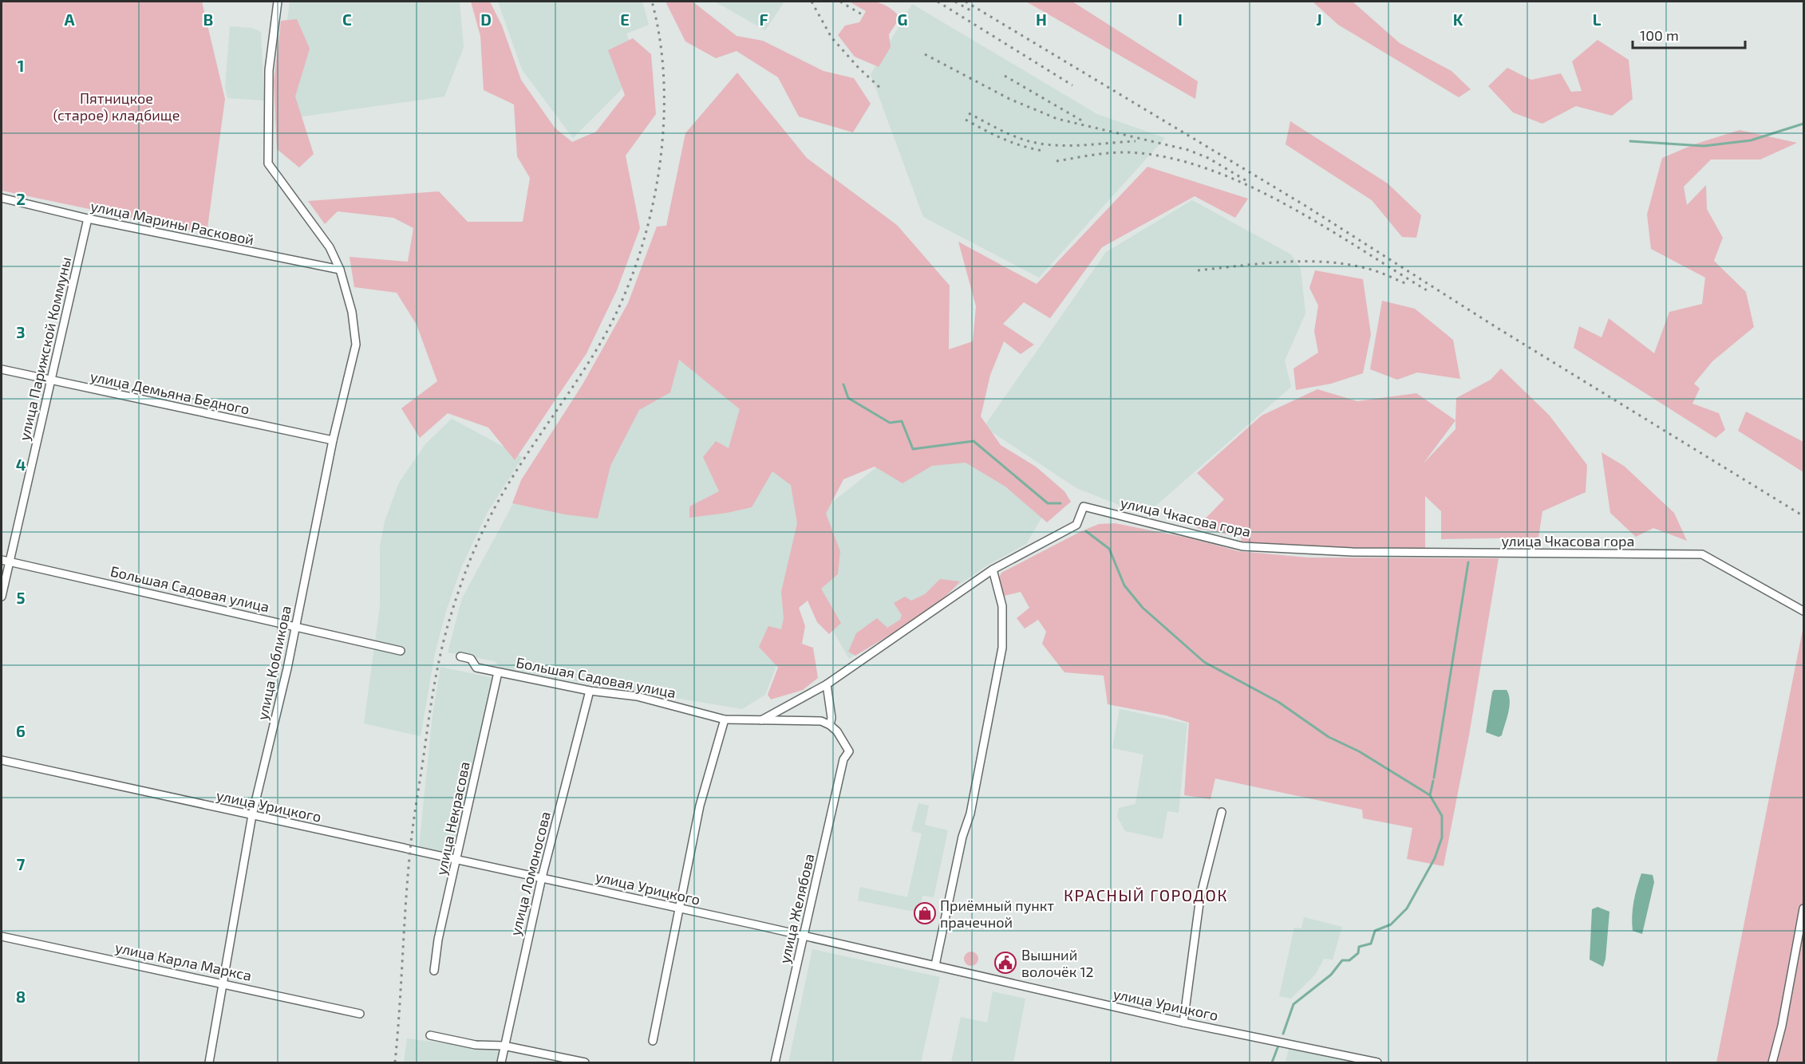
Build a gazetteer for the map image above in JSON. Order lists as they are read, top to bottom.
{
  "streets": {
    "street": [
      "улица Марины Расковой",
      "улица Парижской Коммуны",
      "улица Демьяна Бедного",
      "улица Чкасова гора",
      "Большая Садовая улица",
      "улица Кобликова",
      "улица Урицкого",
      "улица Некрасова",
      "улица Ломоносова",
      "улица Желябова",
      "улица Карла Маркса"
    ]
  },
  "crossings": [
    ["улица Марины Расковой", "улица Парижской Коммуны"],
    ["улица Марины Расковой", "улица Кобликова"],
    ["улица Парижской Коммуны", "улица Демьяна Бедного"],
    ["улица Парижской Коммуны", "Большая Садовая улица"],
    ["улица Демьяна Бедного", "улица Кобликова"],
    ["улица Чкасова гора", "Большая Садовая улица"],
    ["Большая Садовая улица", "улица Кобликова"],
    ["Большая Садовая улица", "улица Некрасова"],
    ["Большая Садовая улица", "улица Ломоносова"],
    ["Большая Садовая улица", "улица Желябова"],
    ["улица Кобликова", "улица Урицкого"],
    ["улица Кобликова", "улица Карла Маркса"],
    ["улица Урицкого", "улица Некрасова"],
    ["улица Урицкого", "улица Ломоносова"],
    ["улица Урицкого", "улица Желябова"]
  ],
  "districts": ["КРАСНЫЙ ГОРОДОК"],
  "parks": ["Пятницкое (старое) кладбище"],
  "places": {
    "shop": ["Приёмный пункт прачечной"],
    "public building": ["Вышний волочёк 12"]
  },
  "scale_bar": "100 m",
  "grid": {
    "columns": [
      "A",
      "B",
      "C",
      "D",
      "E",
      "F",
      "G",
      "H",
      "I",
      "J",
      "K",
      "L"
    ],
    "rows": [
      "1",
      "2",
      "3",
      "4",
      "5",
      "6",
      "7",
      "8"
    ]
  }
}
